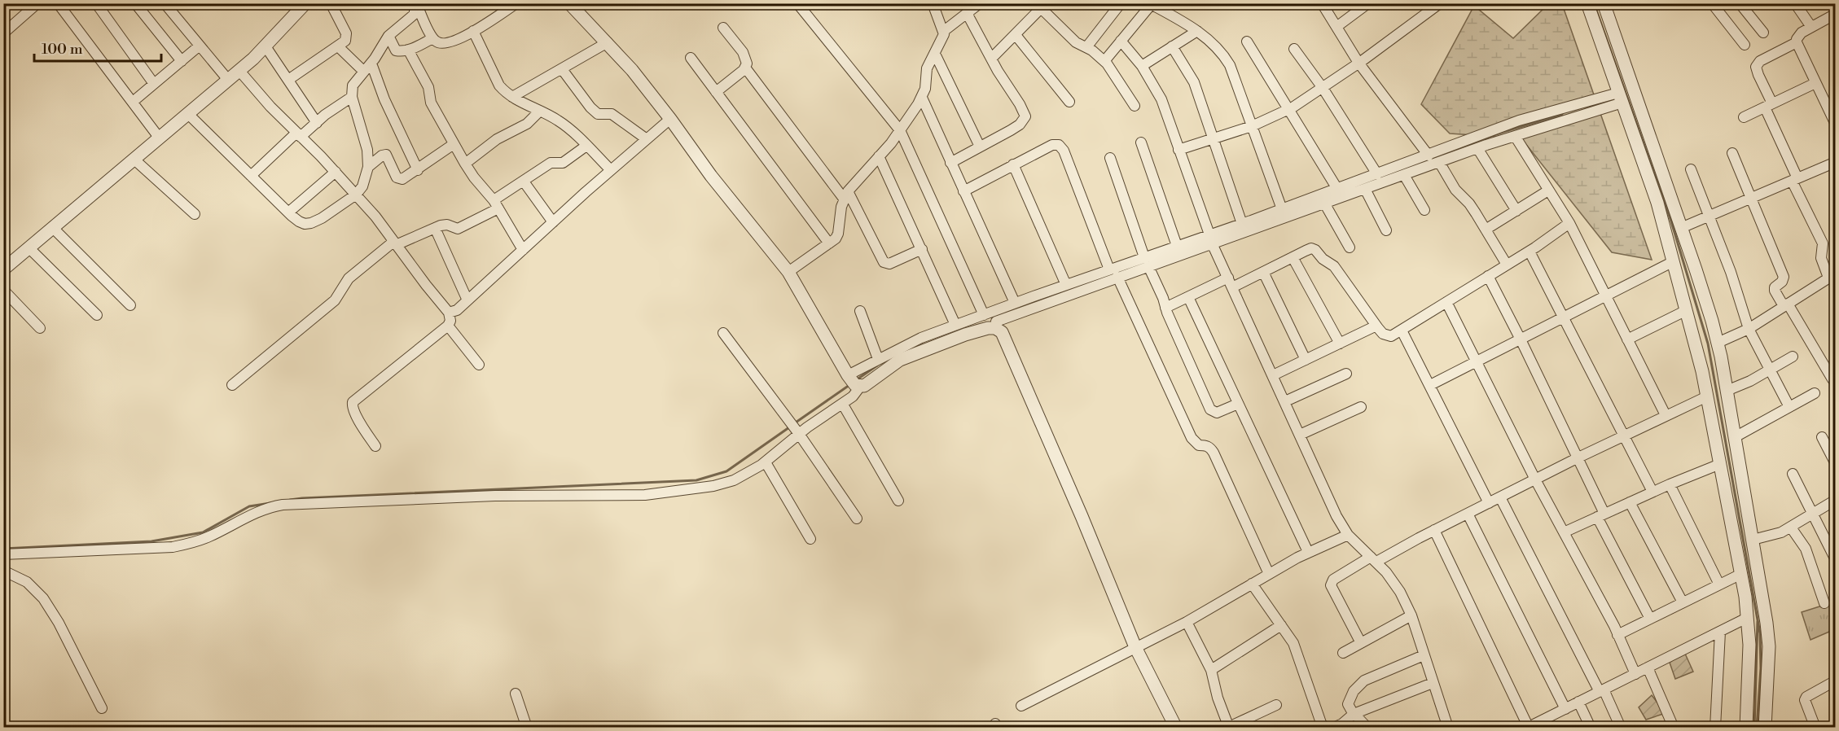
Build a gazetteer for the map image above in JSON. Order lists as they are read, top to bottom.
{
  "scale_bar": "100 m"
}
